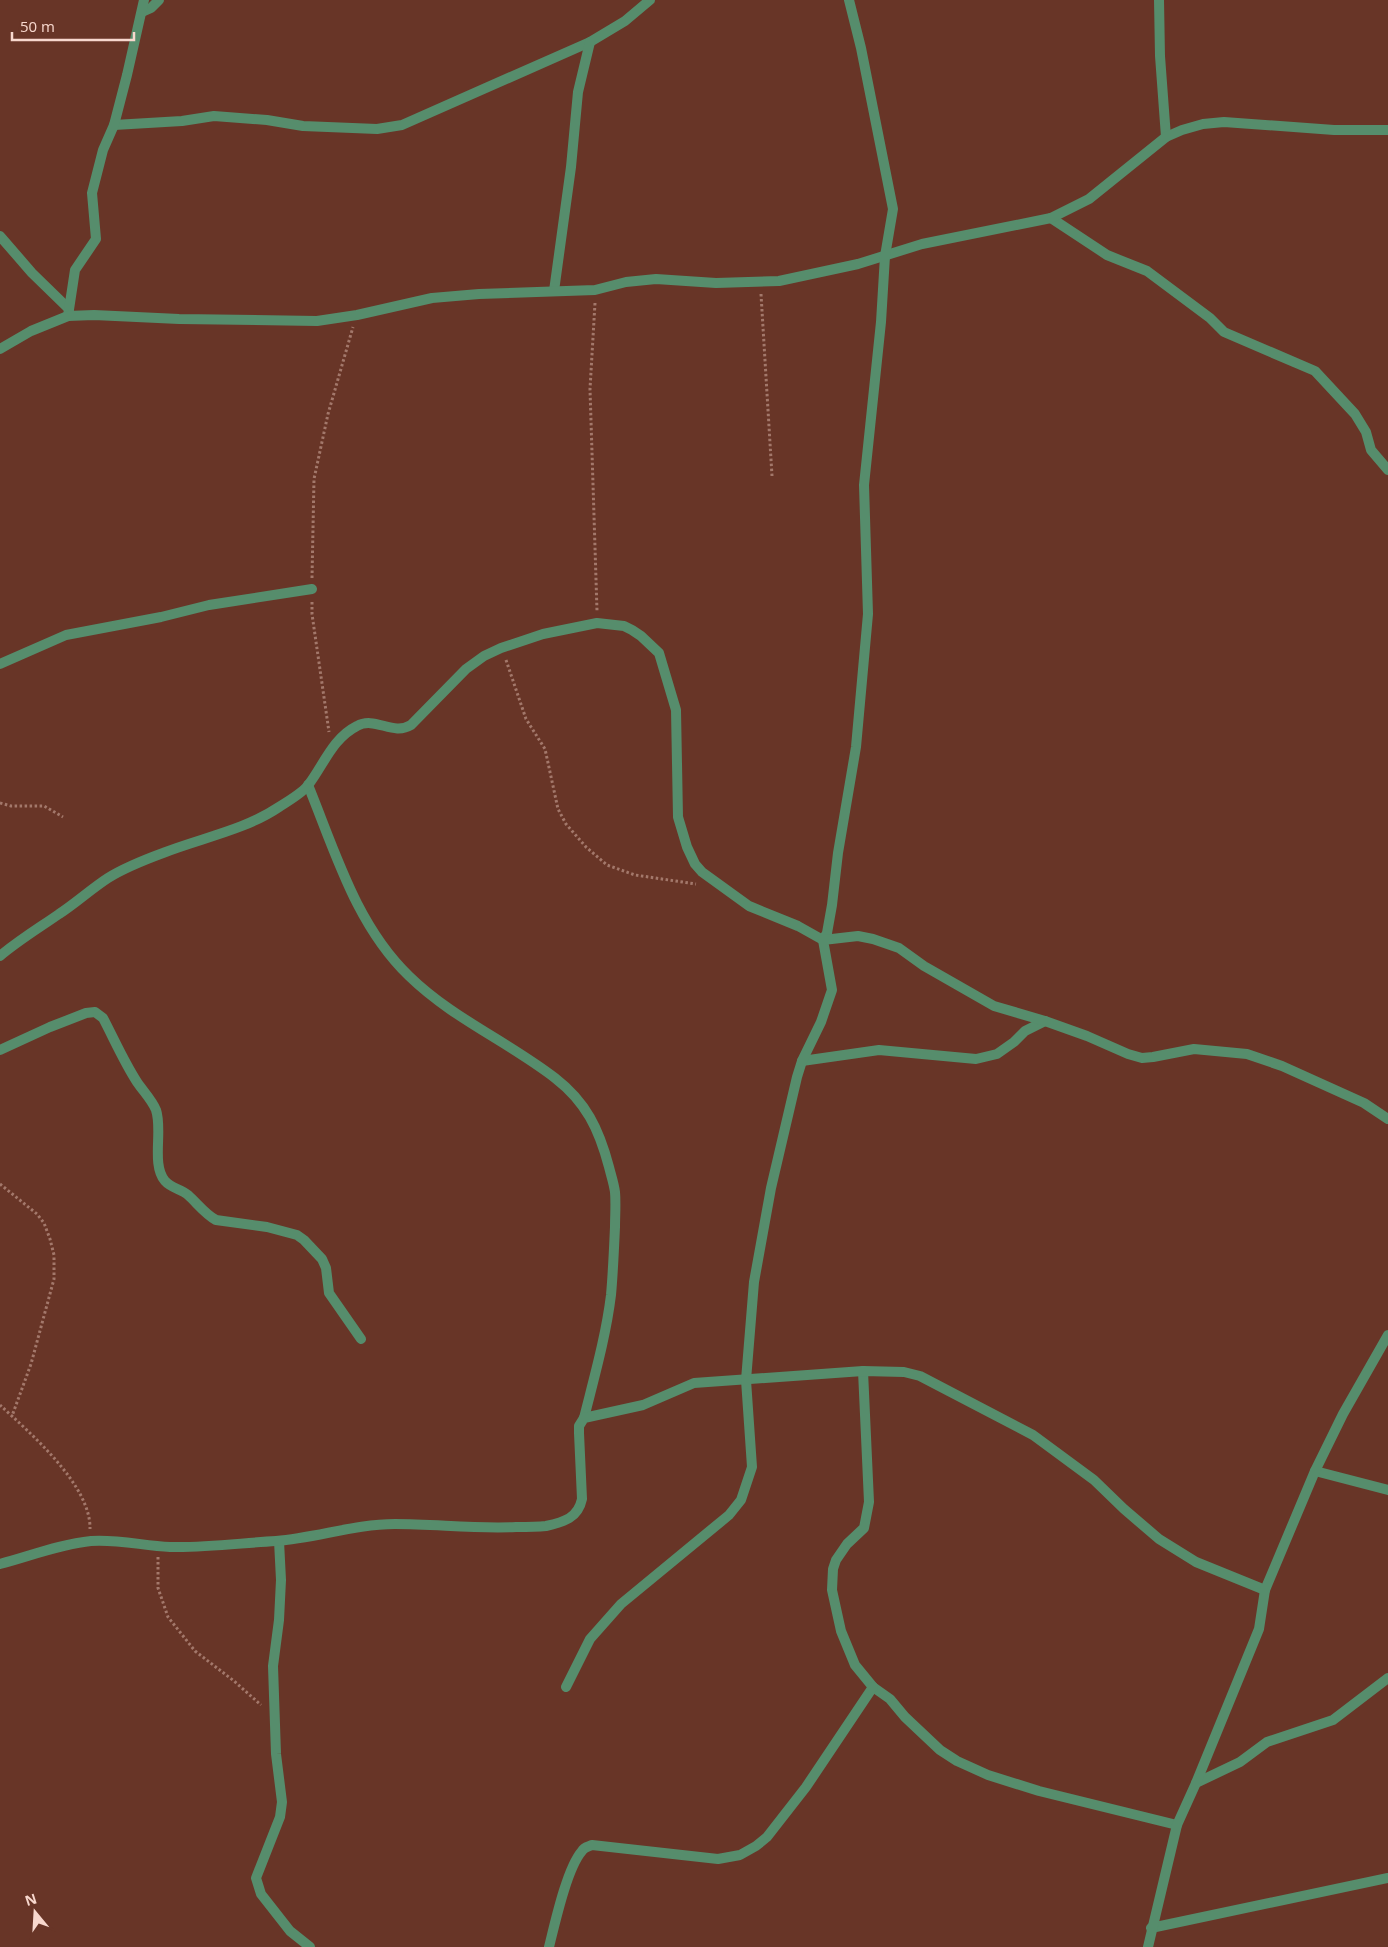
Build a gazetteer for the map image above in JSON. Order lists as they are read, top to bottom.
{
  "scale_bar": "50 m",
  "north": "top"
}
